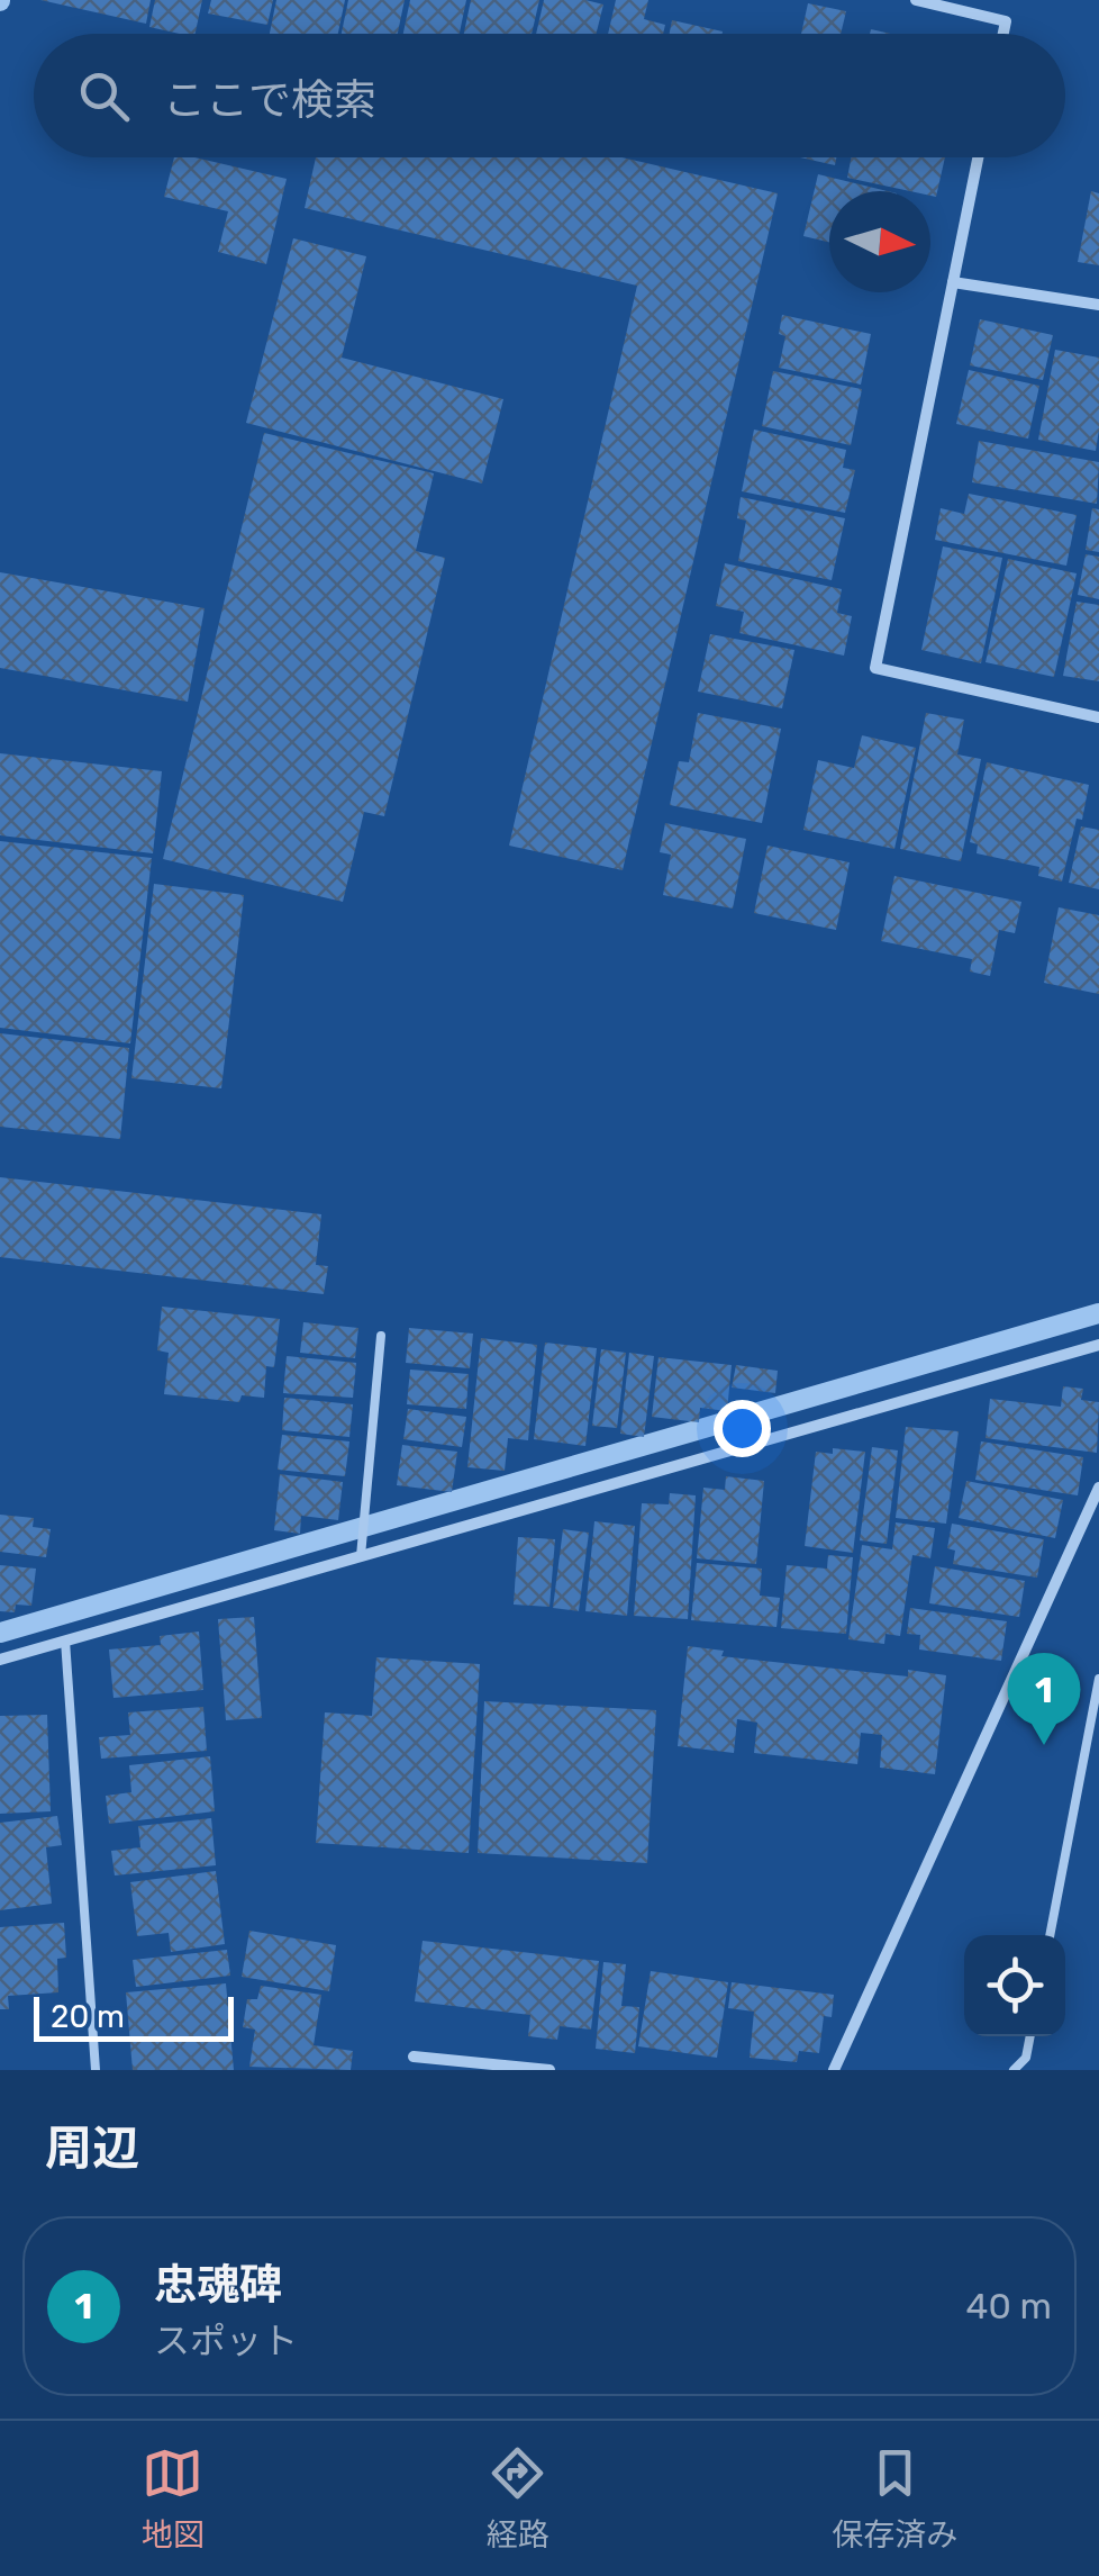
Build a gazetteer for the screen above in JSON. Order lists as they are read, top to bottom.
{
  "scale_bar": "20 m",
  "north": "right",
  "page": {
    "search": "ここで検索",
    "pins": "1",
    "scale": "20 m",
    "heading": "周辺",
    "list": [
      {
        "mark": "1",
        "name": "忠魂碑",
        "note": "スポット",
        "value": "40 m"
      }
    ],
    "nav": ["地図", "経路", "保存済み"]
  }
}
